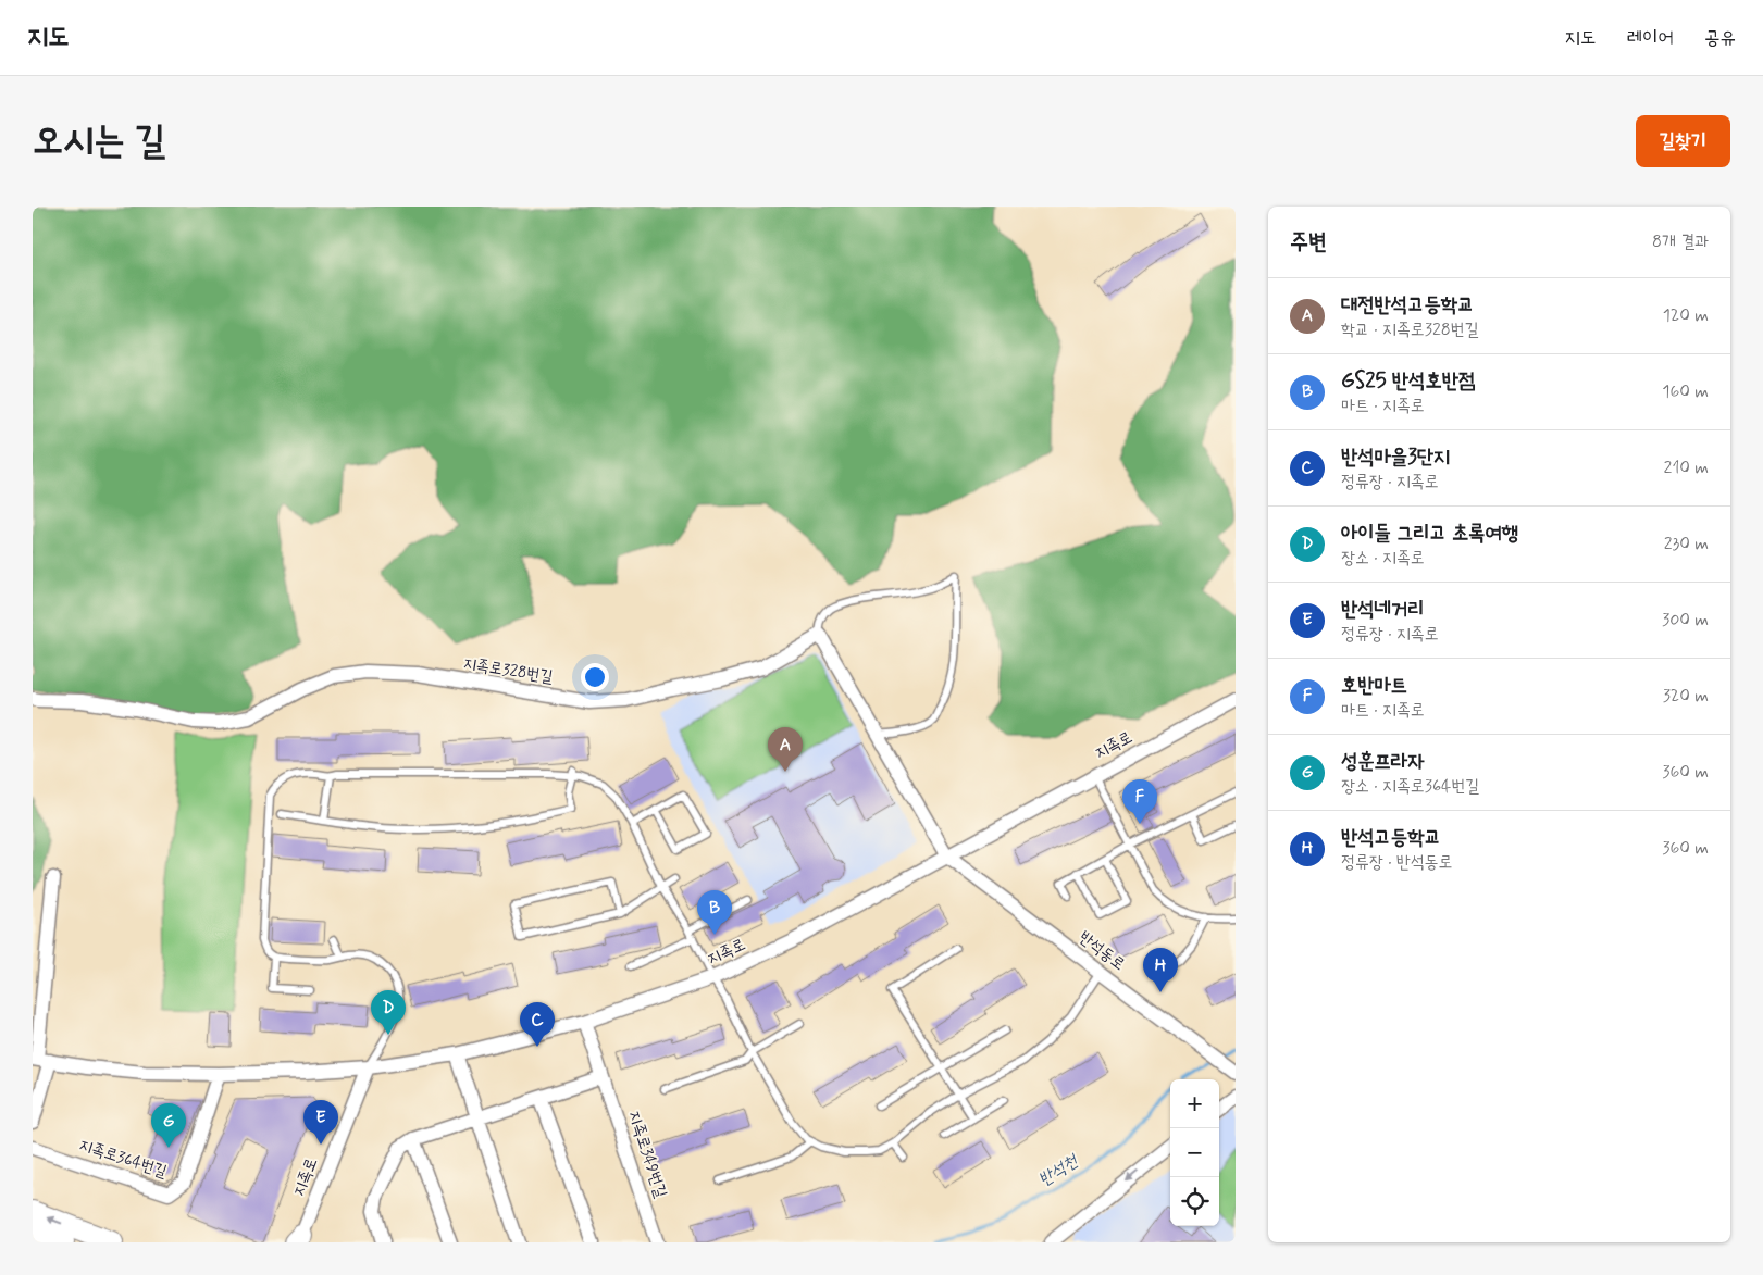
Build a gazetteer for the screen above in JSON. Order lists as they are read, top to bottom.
{
  "streets": {
    "street": [
      "지족로328번길",
      "지족로",
      "반석동로",
      "지족로349번길",
      "지족로364번길"
    ]
  },
  "crossings": [
    ["지족로", "반석동로"],
    ["지족로", "지족로349번길"]
  ],
  "water": ["반석천"],
  "page": {
    "header": "지도",
    "nav": ["지도", "레이어", "공유"],
    "buttons": "길찾기",
    "title": "오시는 길",
    "heading": ["주변", "8개 결과"],
    "list": [
      {
        "mark": "A",
        "name": "대전반석고등학교",
        "note": "학교 · 지족로328번길",
        "value": "120 m"
      },
      {
        "mark": "B",
        "name": "GS25 반석호반점",
        "note": "마트 · 지족로",
        "value": "160 m"
      },
      {
        "mark": "C",
        "name": "반석마을3단지",
        "note": "정류장 · 지족로",
        "value": "210 m"
      },
      {
        "mark": "D",
        "name": "아이들 그리고 초록여행",
        "note": "장소 · 지족로",
        "value": "230 m"
      },
      {
        "mark": "E",
        "name": "반석네거리",
        "note": "정류장 · 지족로",
        "value": "300 m"
      },
      {
        "mark": "F",
        "name": "호반마트",
        "note": "마트 · 지족로",
        "value": "320 m"
      },
      {
        "mark": "G",
        "name": "성훈프라자",
        "note": "장소 · 지족로364번길",
        "value": "360 m"
      },
      {
        "mark": "H",
        "name": "반석고등학교",
        "note": "정류장 · 반석동로",
        "value": "360 m"
      }
    ],
    "pins": [
      "A",
      "F",
      "B",
      "H",
      "D",
      "C",
      "E",
      "G"
    ],
    "map_buttons": ["+", "−"]
  }
}
